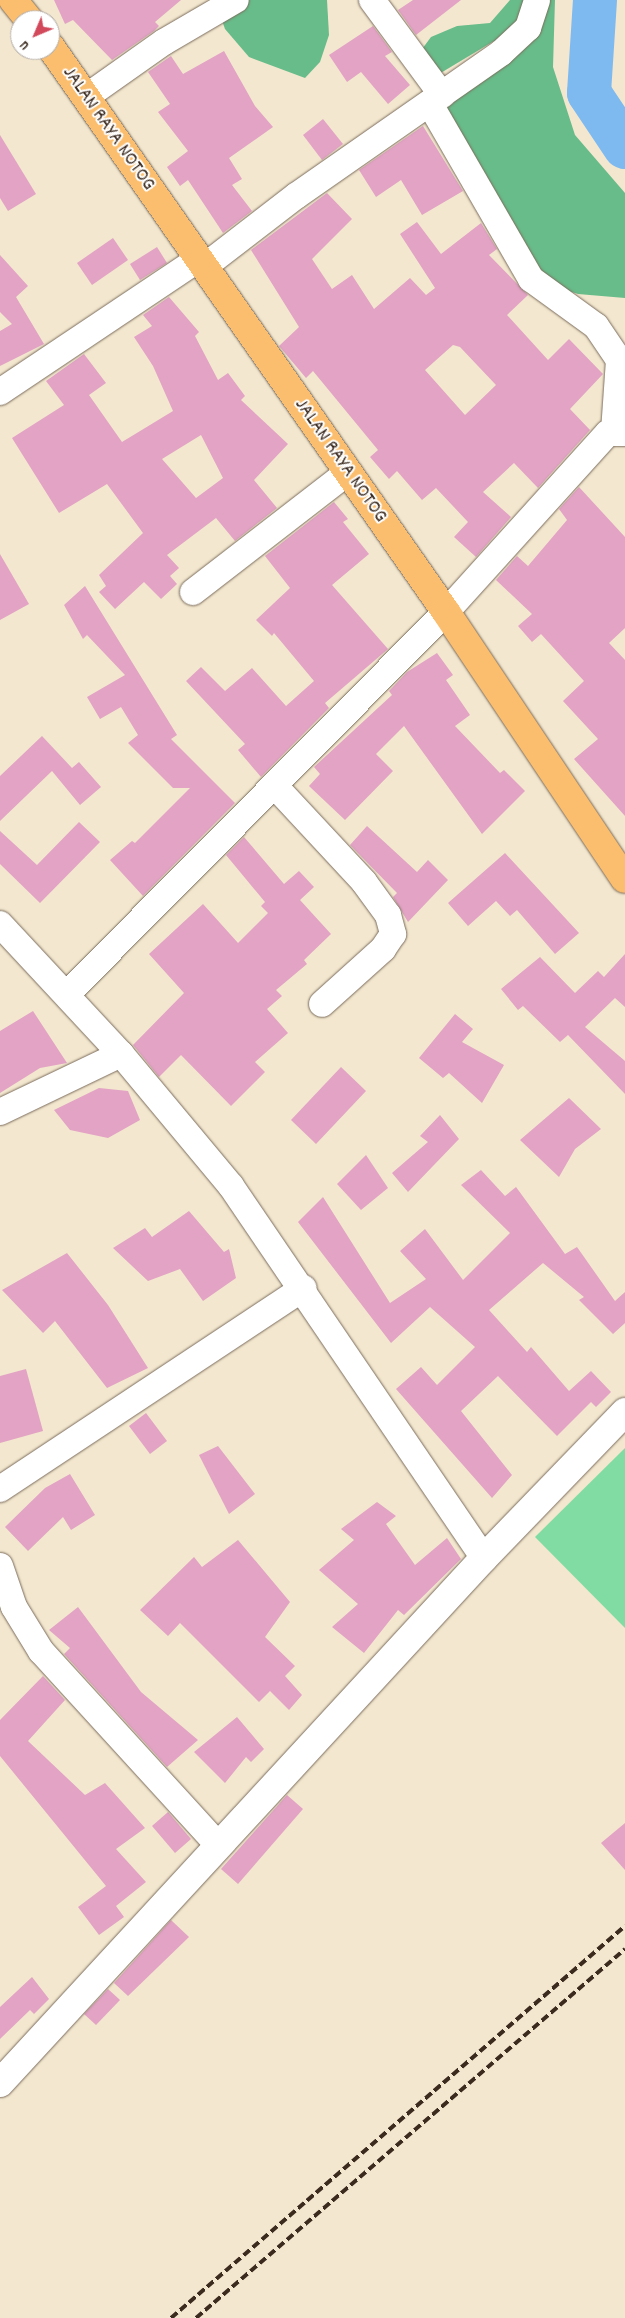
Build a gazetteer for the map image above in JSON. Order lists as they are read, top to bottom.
{
  "streets": {
    "highway": ["JALAN RAYA NOTOG"]
  },
  "north": "bottom left"
}
